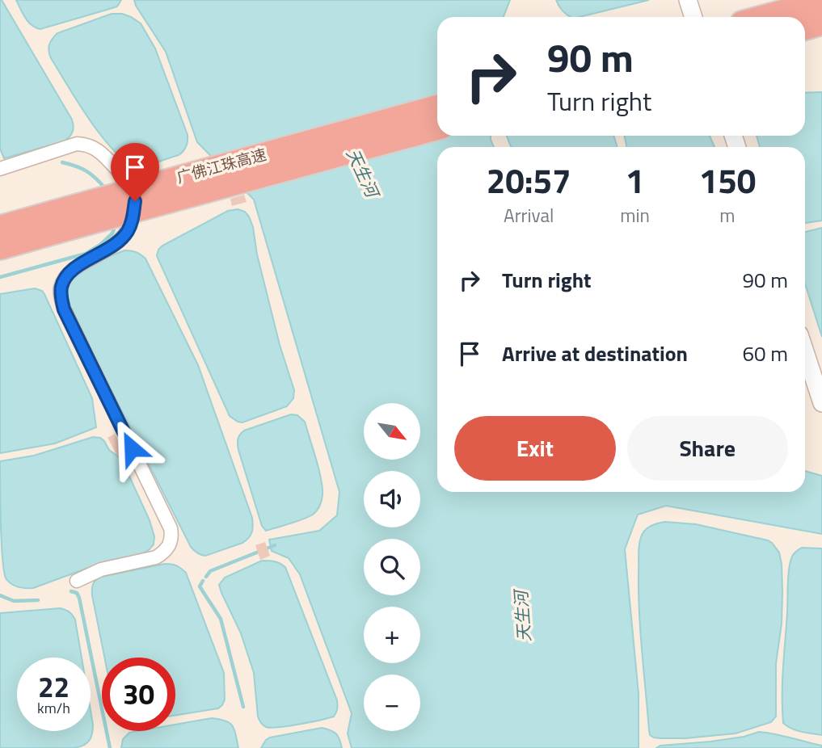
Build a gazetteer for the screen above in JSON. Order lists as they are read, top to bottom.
{
  "streets": {
    "highway": ["广佛江珠高速"]
  },
  "water": ["天生河"],
  "north": "bottom right",
  "page": {
    "turn": ["90 m", "Turn right"],
    "eta": [
      "20:57",
      "Arrival",
      "1",
      "min",
      "150",
      "m"
    ],
    "list": [
      {
        "name": "Turn right",
        "value": "90 m"
      },
      {
        "name": "Arrive at destination",
        "value": "60 m"
      }
    ],
    "map_buttons": ["+", "−"],
    "buttons": ["Exit", "Share"],
    "speed": "22 km/h",
    "limit": "30"
  }
}
